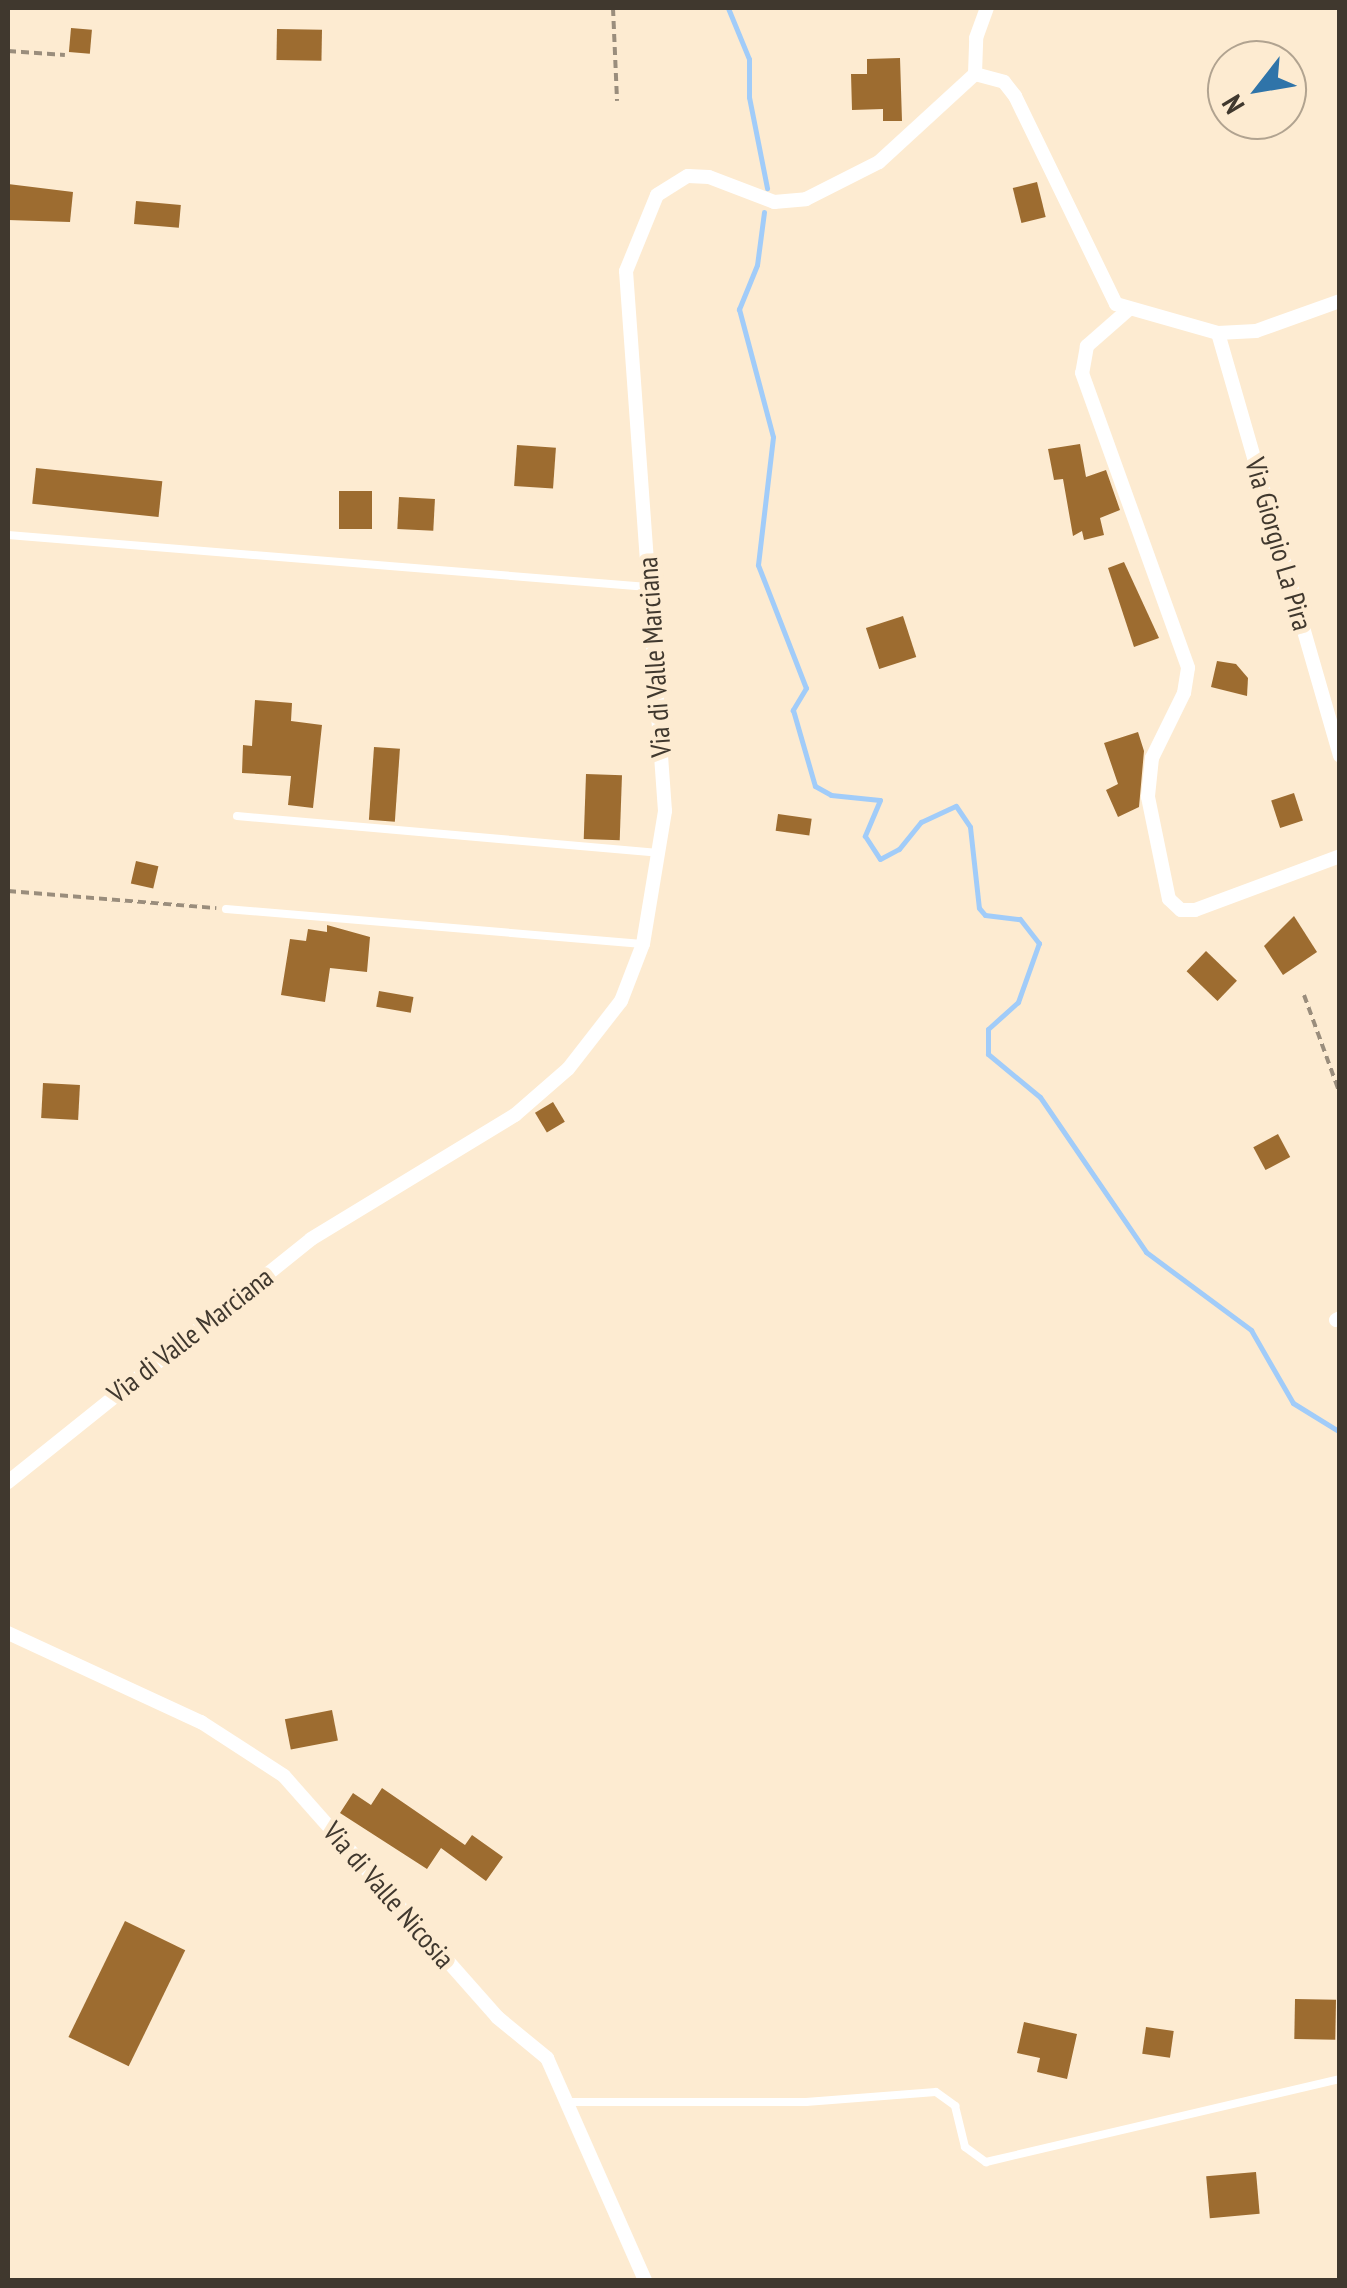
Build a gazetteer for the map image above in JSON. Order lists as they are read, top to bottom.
{
  "streets": {
    "street": ["Via Giorgio La Pira", "Via di Valle Marciana", "Via di Valle Nicosia"]
  },
  "north": "bottom left"
}
